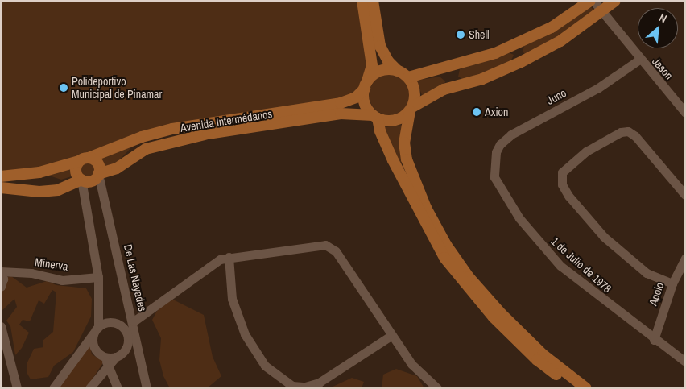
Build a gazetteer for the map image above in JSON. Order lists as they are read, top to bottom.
{
  "streets": {
    "main road": ["Avenida Intermédanos"],
    "street": [
      "Jason",
      "Juno",
      "Minerva",
      "1 de Julio de 1978",
      "De Las Nayades",
      "Apolo"
    ]
  },
  "crossings": [
    ["Jason", "Juno"],
    ["Juno", "1 de Julio de 1978"],
    ["Avenida Intermédanos", "De Las Nayades"],
    ["1 de Julio de 1978", "Apolo"]
  ],
  "places": ["Shell", "Polideportivo Municipal de Pinamar", "Axion"],
  "north": "top right"
}
